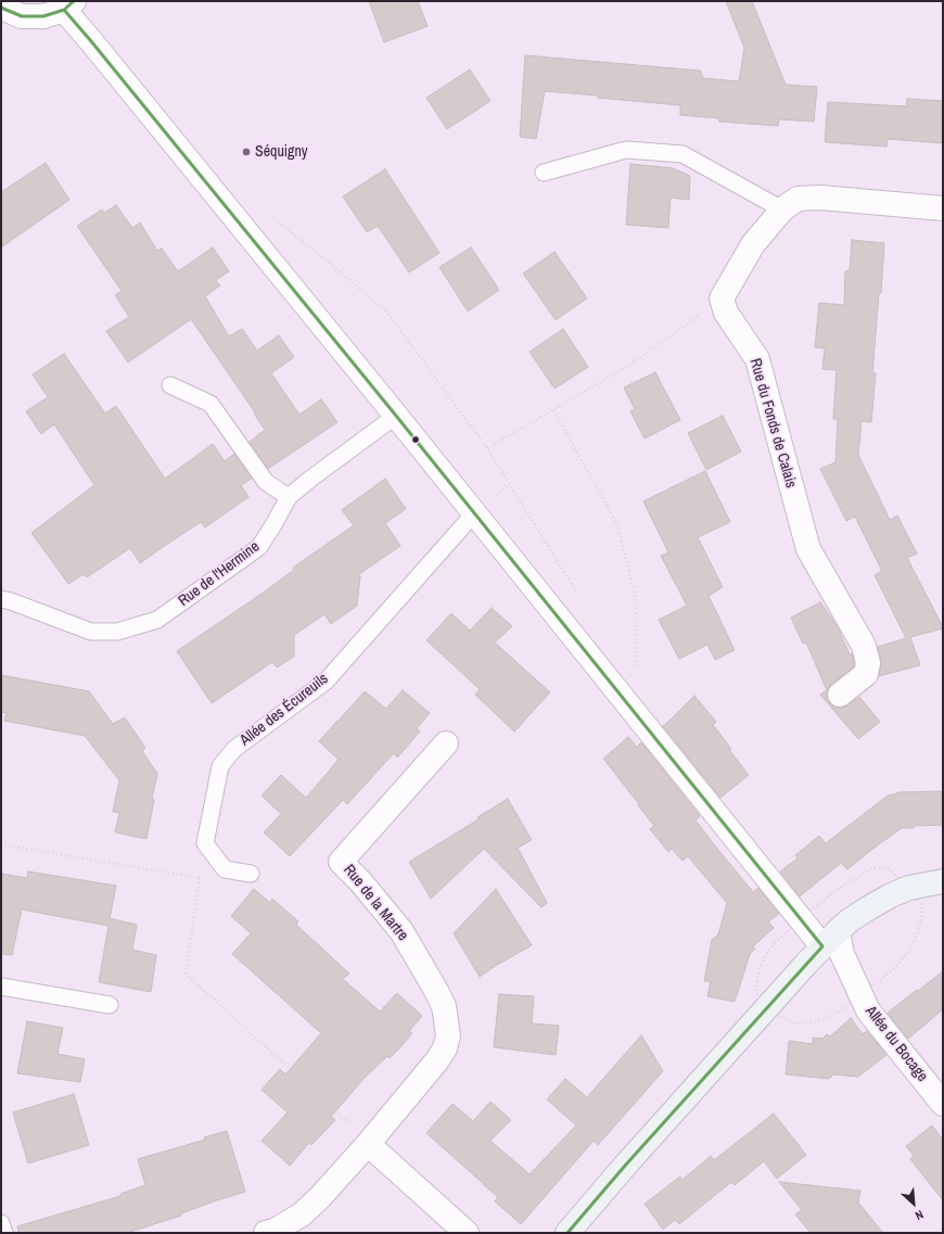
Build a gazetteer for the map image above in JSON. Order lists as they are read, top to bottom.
{
  "streets": {
    "street": ["Rue du Fonds de Calais", "Rue de la Martre", "Allée du Bocage"],
    "lane": ["Rue de l'Hermine", "Allée des Écureuils"]
  },
  "places": ["Séquigny"],
  "north": "bottom right"
}
